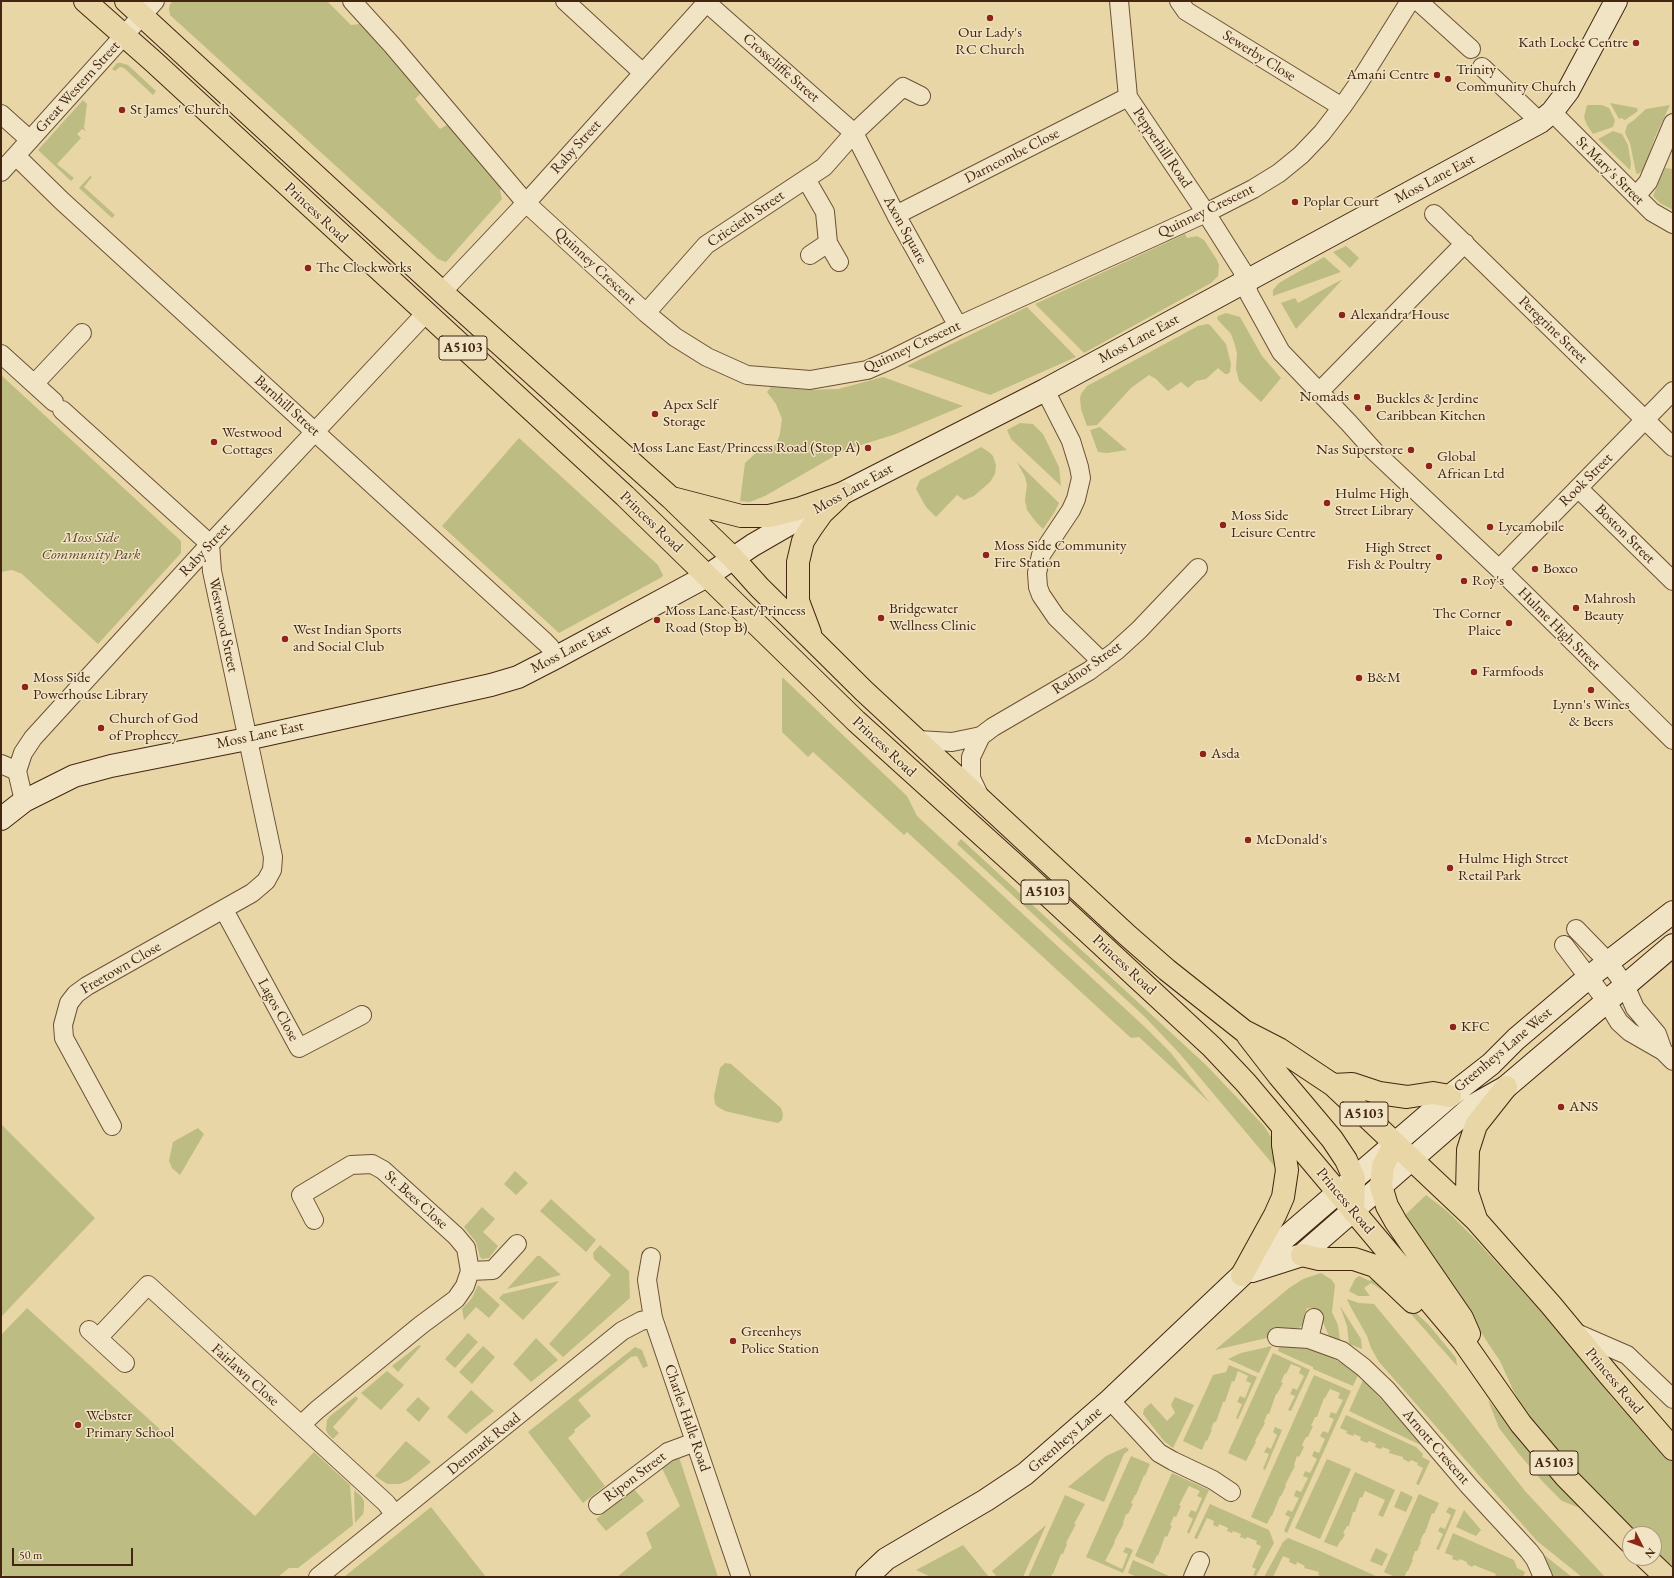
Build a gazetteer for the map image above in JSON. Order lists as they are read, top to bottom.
{
  "streets": {
    "highway": ["Princess Road", "A5103"],
    "main road": ["Moss Lane East", "Greenheys Lane West", "Greenheys Lane"],
    "street": [
      "Sewerby Close",
      "Crosscliffe Street",
      "Great Western Street",
      "Raby Street",
      "Pepperhill Road",
      "Darncombe Close",
      "St Mary's Street",
      "Quinney Crescent",
      "Criccieth Street",
      "Axon Square",
      "Peregrine Street",
      "Barnhill Street",
      "Rook Street",
      "Boston Street",
      "Westwood Street",
      "Hulme High Street",
      "Radnor Street",
      "Freetown Close",
      "Lagos Close",
      "St. Bees Close",
      "Fairlawn Close",
      "Charles Halle Road",
      "Denmark Road",
      "Arnott Crescent",
      "Ripon Street"
    ]
  },
  "crossings": [
    ["Sewerby Close", "Quinney Crescent"],
    ["Crosscliffe Street", "Raby Street"],
    ["Crosscliffe Street", "Criccieth Street"],
    ["Crosscliffe Street", "Axon Square"],
    ["Great Western Street", "Princess Road"],
    ["Great Western Street", "Barnhill Street"],
    ["Raby Street", "Moss Lane East"],
    ["Raby Street", "Quinney Crescent"],
    ["Raby Street", "Princess Road"],
    ["Raby Street", "Barnhill Street"],
    ["Raby Street", "Westwood Street"],
    ["Pepperhill Road", "Darncombe Close"],
    ["Pepperhill Road", "Moss Lane East"],
    ["Pepperhill Road", "Quinney Crescent"],
    ["Pepperhill Road", "Hulme High Street"],
    ["Darncombe Close", "Axon Square"],
    ["St Mary's Street", "Moss Lane East"],
    ["Moss Lane East", "Princess Road"],
    ["Moss Lane East", "Barnhill Street"],
    ["Moss Lane East", "Westwood Street"],
    ["Moss Lane East", "Hulme High Street"],
    ["Quinney Crescent", "Criccieth Street"],
    ["Quinney Crescent", "Axon Square"],
    ["Princess Road", "Radnor Street"],
    ["Princess Road", "Greenheys Lane West"],
    ["Princess Road", "Greenheys Lane"],
    ["Criccieth Street", "Axon Square"],
    ["Peregrine Street", "Rook Street"],
    ["Rook Street", "Boston Street"],
    ["Rook Street", "Hulme High Street"],
    ["Westwood Street", "Freetown Close"],
    ["Freetown Close", "Lagos Close"],
    ["Greenheys Lane West", "Greenheys Lane"],
    ["Fairlawn Close", "Denmark Road"],
    ["Charles Halle Road", "Denmark Road"],
    ["Charles Halle Road", "Ripon Street"]
  ],
  "parks": ["Moss Side Community Park"],
  "places": [
    "Our Lady's RC Church",
    "Kath Locke Centre",
    "Amani Centre",
    "Trinity Community Church",
    "St James' Church",
    "Poplar Court",
    "The Clockworks",
    "Alexandra House",
    "Nomads",
    "Buckles & Jerdine Caribbean Kitchen",
    "Apex Self Storage",
    "Westwood Cottages",
    "Moss Lane East/Princess Road (Stop A)",
    "Nas Superstore",
    "Global African Ltd",
    "Hulme High Street Library",
    "Moss Side Leisure Centre",
    "Lycamobile",
    "Moss Side Community Fire Station",
    "High Street Fish & Poultry",
    "Boxco",
    "Roy's",
    "Mahrosh Beauty",
    "Bridgewater Wellness Clinic",
    "Moss Lane East/Princess Road (Stop B)",
    "The Corner Plaice",
    "West Indian Sports and Social Club",
    "Farmfoods",
    "B&M",
    "Moss Side Powerhouse Library",
    "Lynn's Wines & Beers",
    "Church of God of Prophecy",
    "Asda",
    "McDonald's",
    "Hulme High Street Retail Park",
    "KFC",
    "ANS",
    "Greenheys Police Station",
    "Webster Primary School"
  ],
  "scale_bar": "50 m",
  "north": "bottom right"
}
